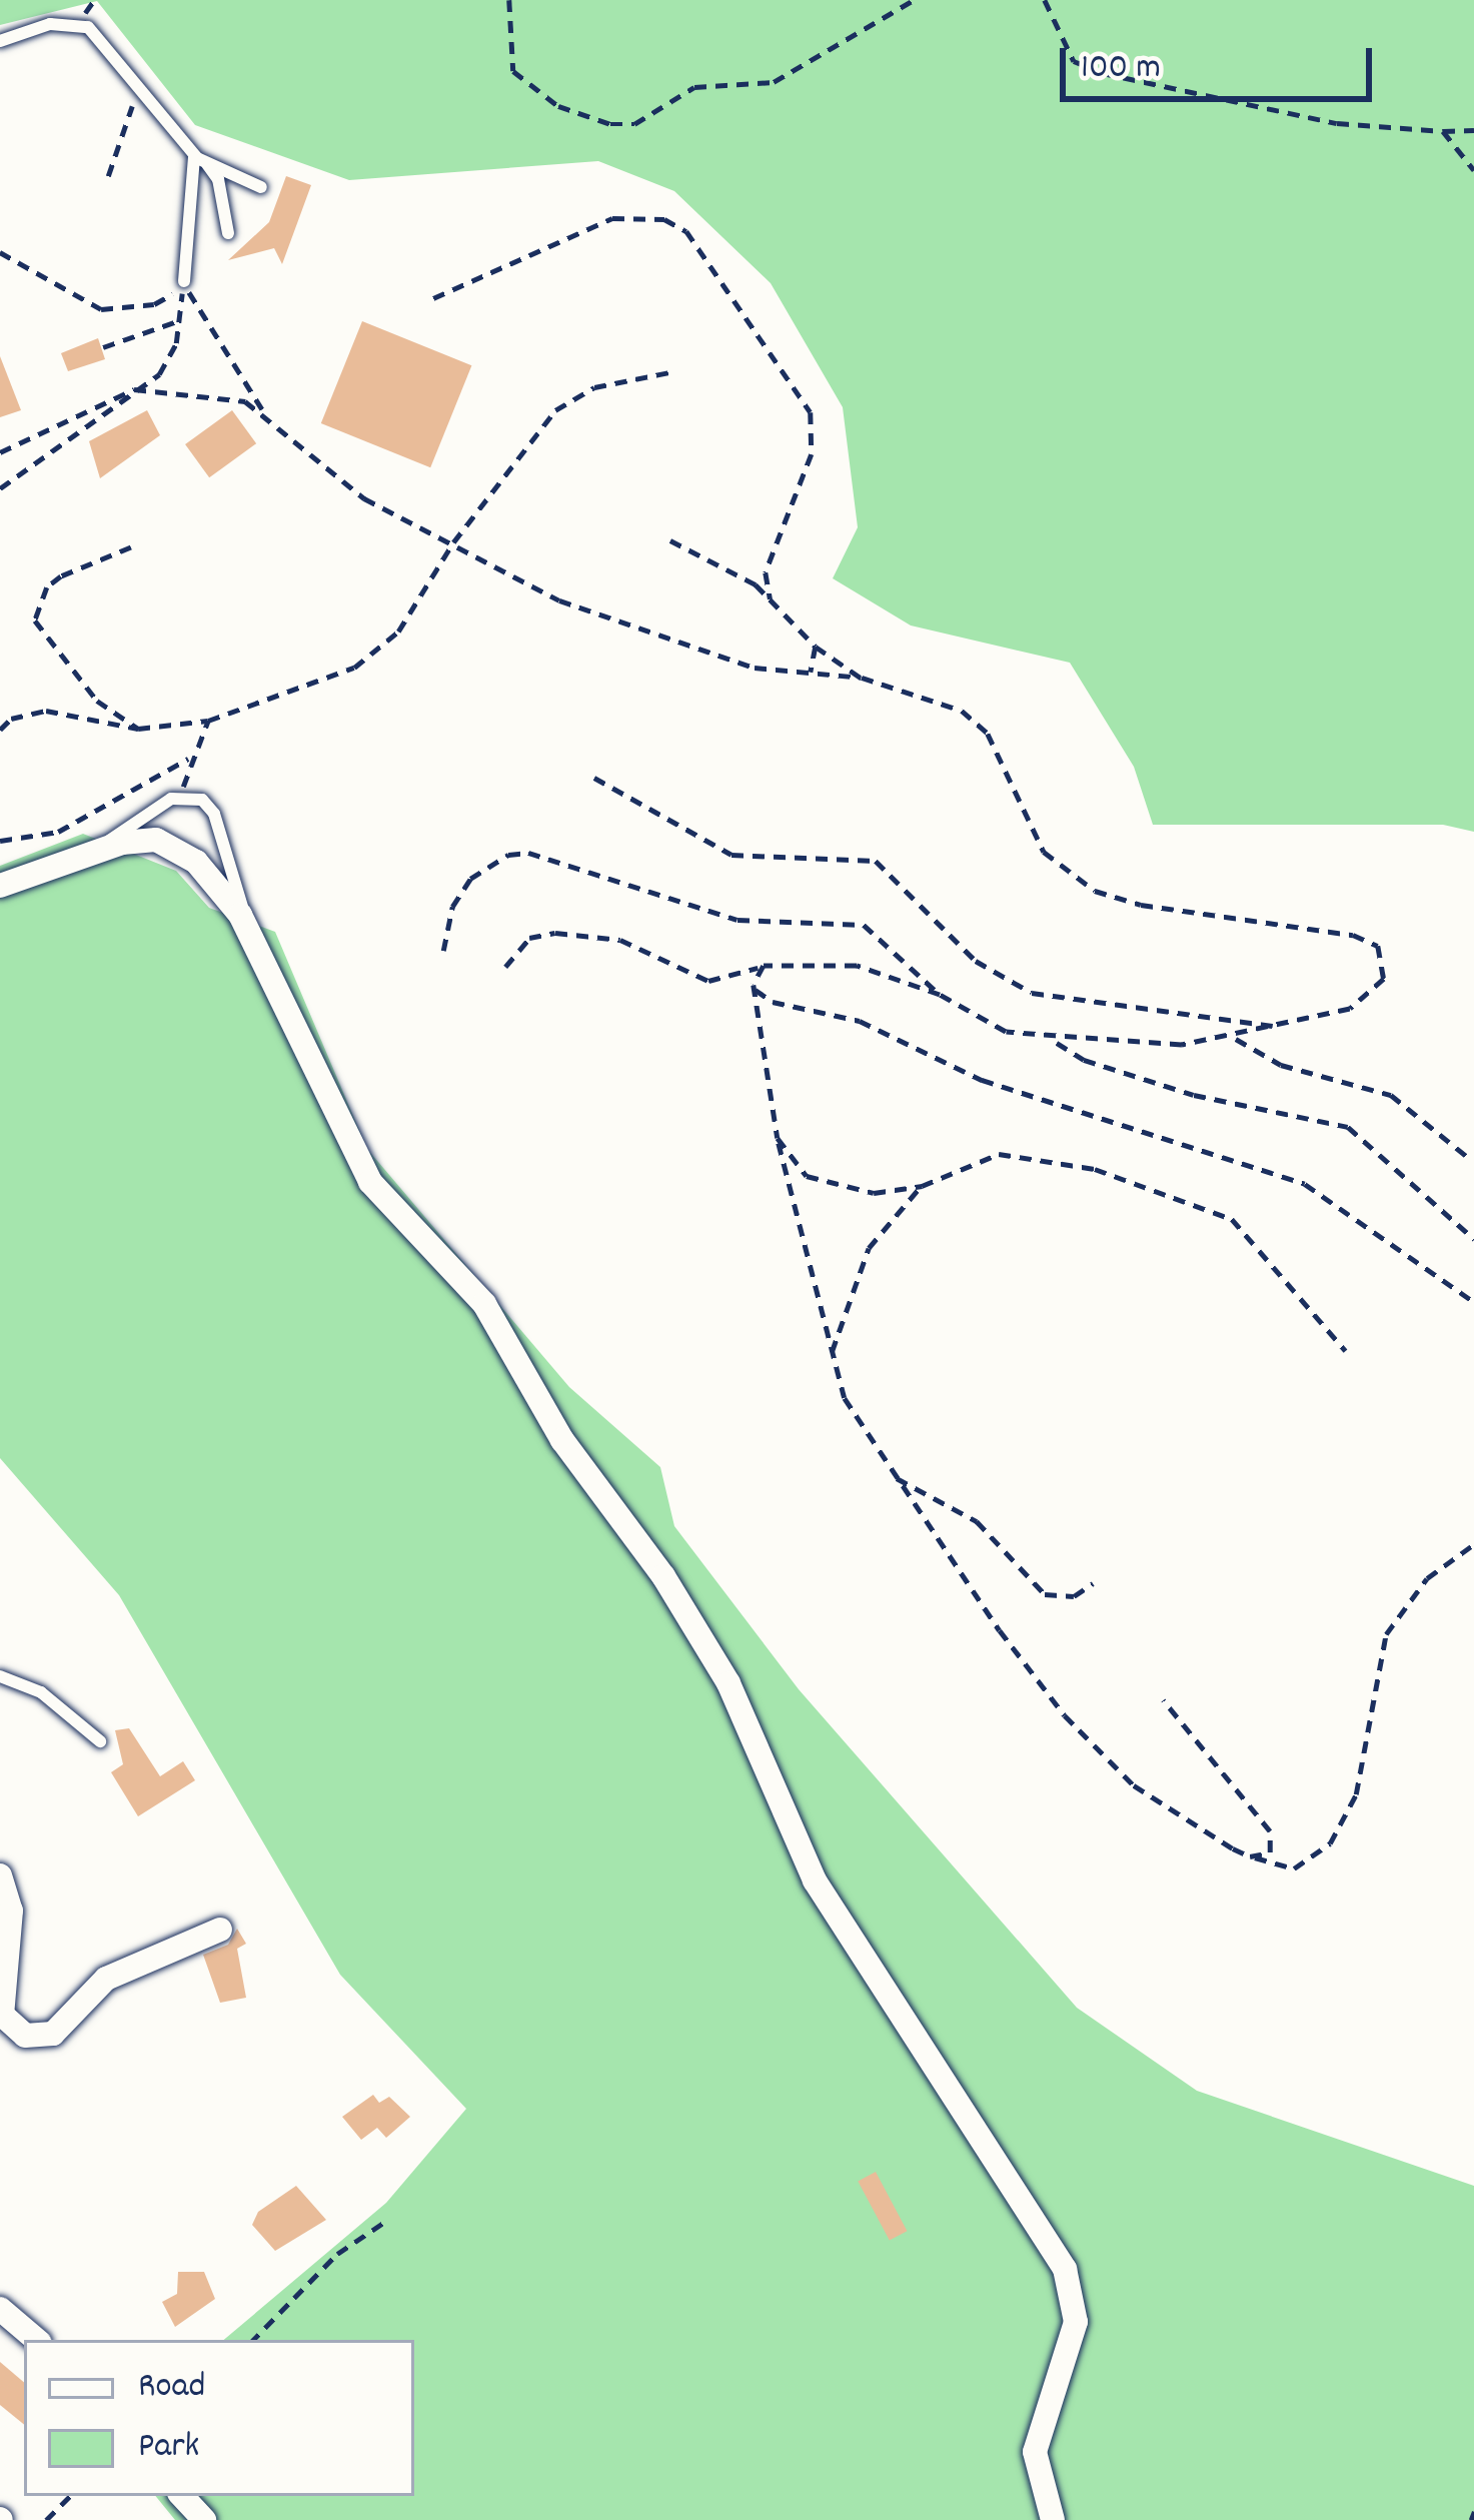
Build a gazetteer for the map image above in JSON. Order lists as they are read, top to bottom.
{
  "legend": ["Road", "Park"],
  "scale_bar": "100 m"
}
